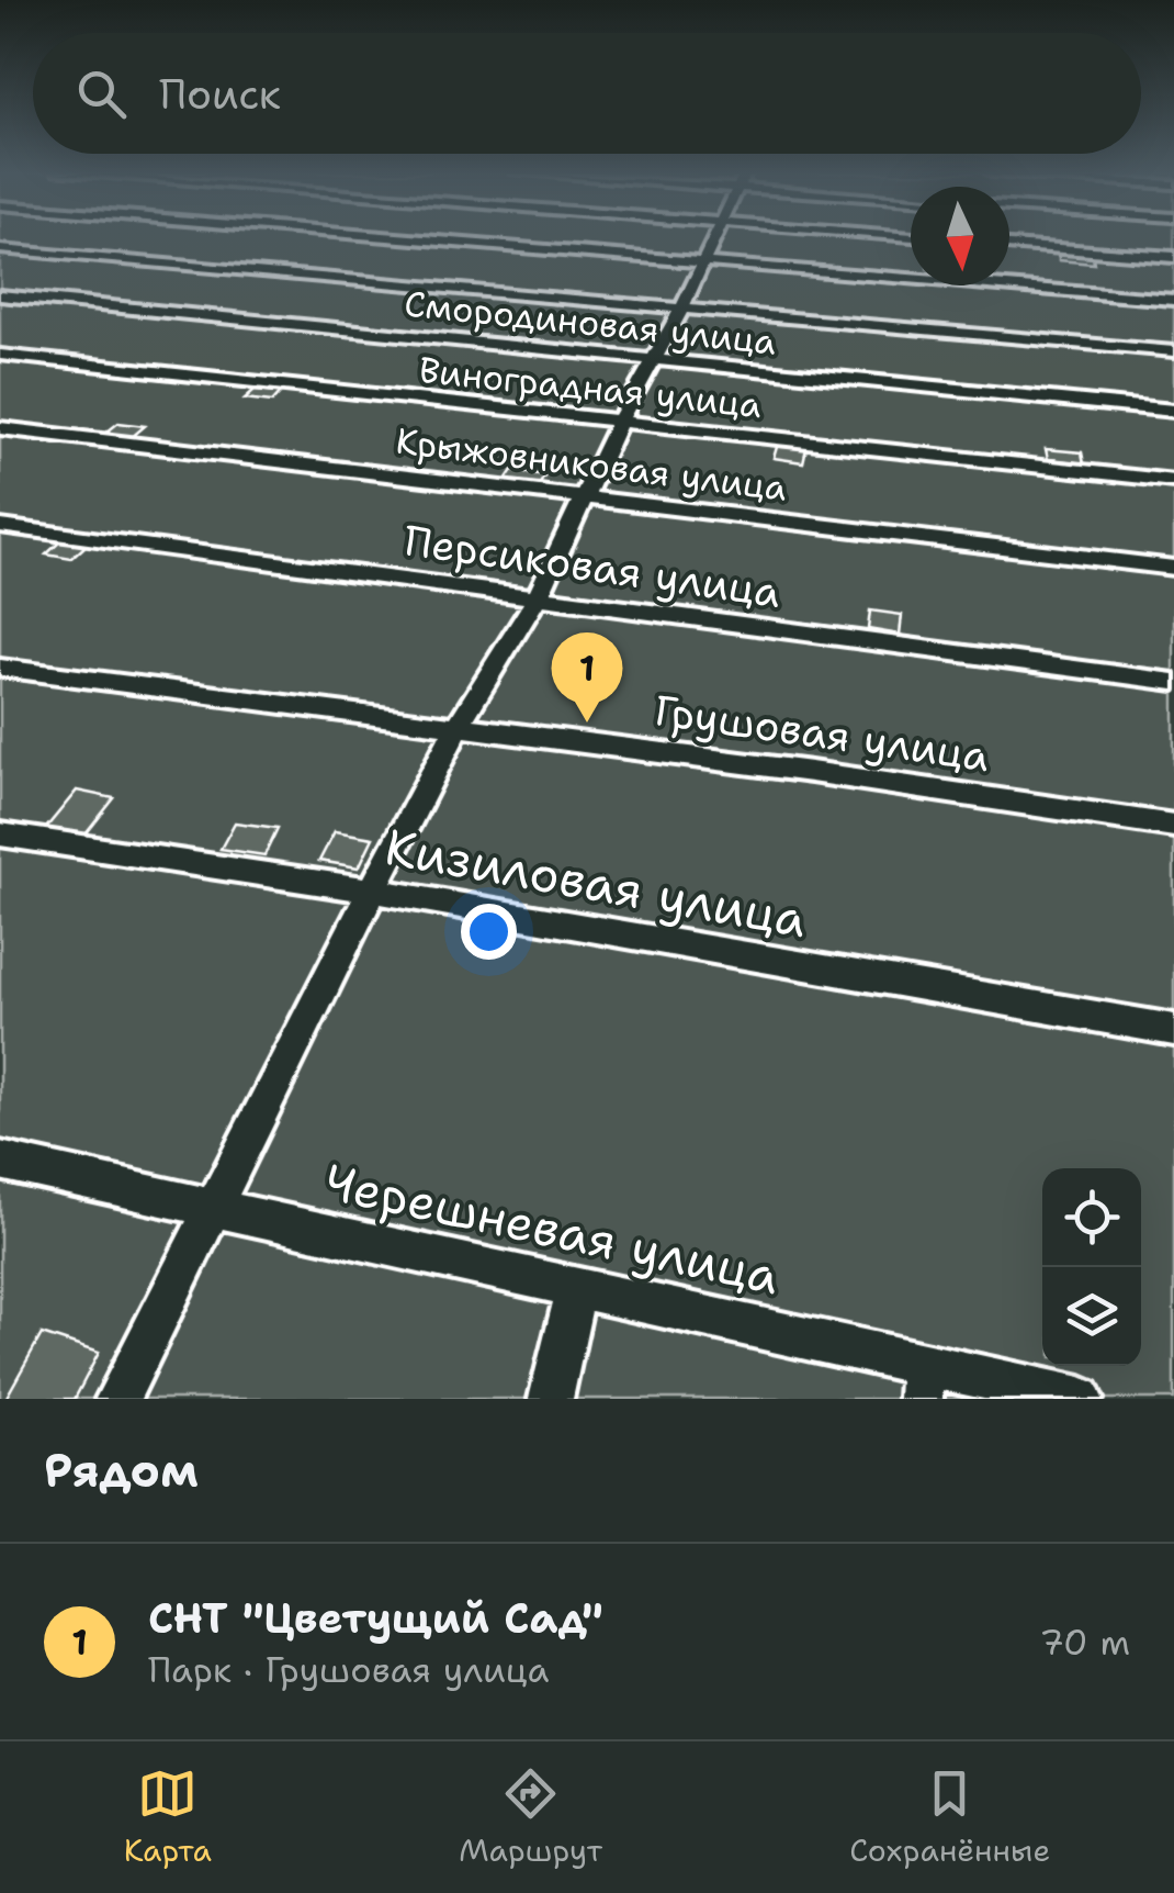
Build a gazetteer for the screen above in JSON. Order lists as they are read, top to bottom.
{
  "streets": {
    "street": [
      "Смородиновая улица",
      "Виноградная улица",
      "Крыжовниковая улица",
      "Персиковая улица",
      "Грушовая улица",
      "Кизиловая улица",
      "Черешневая улица"
    ]
  },
  "north": "bottom",
  "page": {
    "search": "Поиск",
    "pins": "1",
    "heading": "Рядом",
    "list": [
      {
        "mark": "1",
        "name": "СНТ \"Цветущий Сад\"",
        "note": "Парк · Грушовая улица",
        "value": "70 m"
      }
    ],
    "nav": ["Карта", "Маршрут", "Сохранённые"]
  }
}
